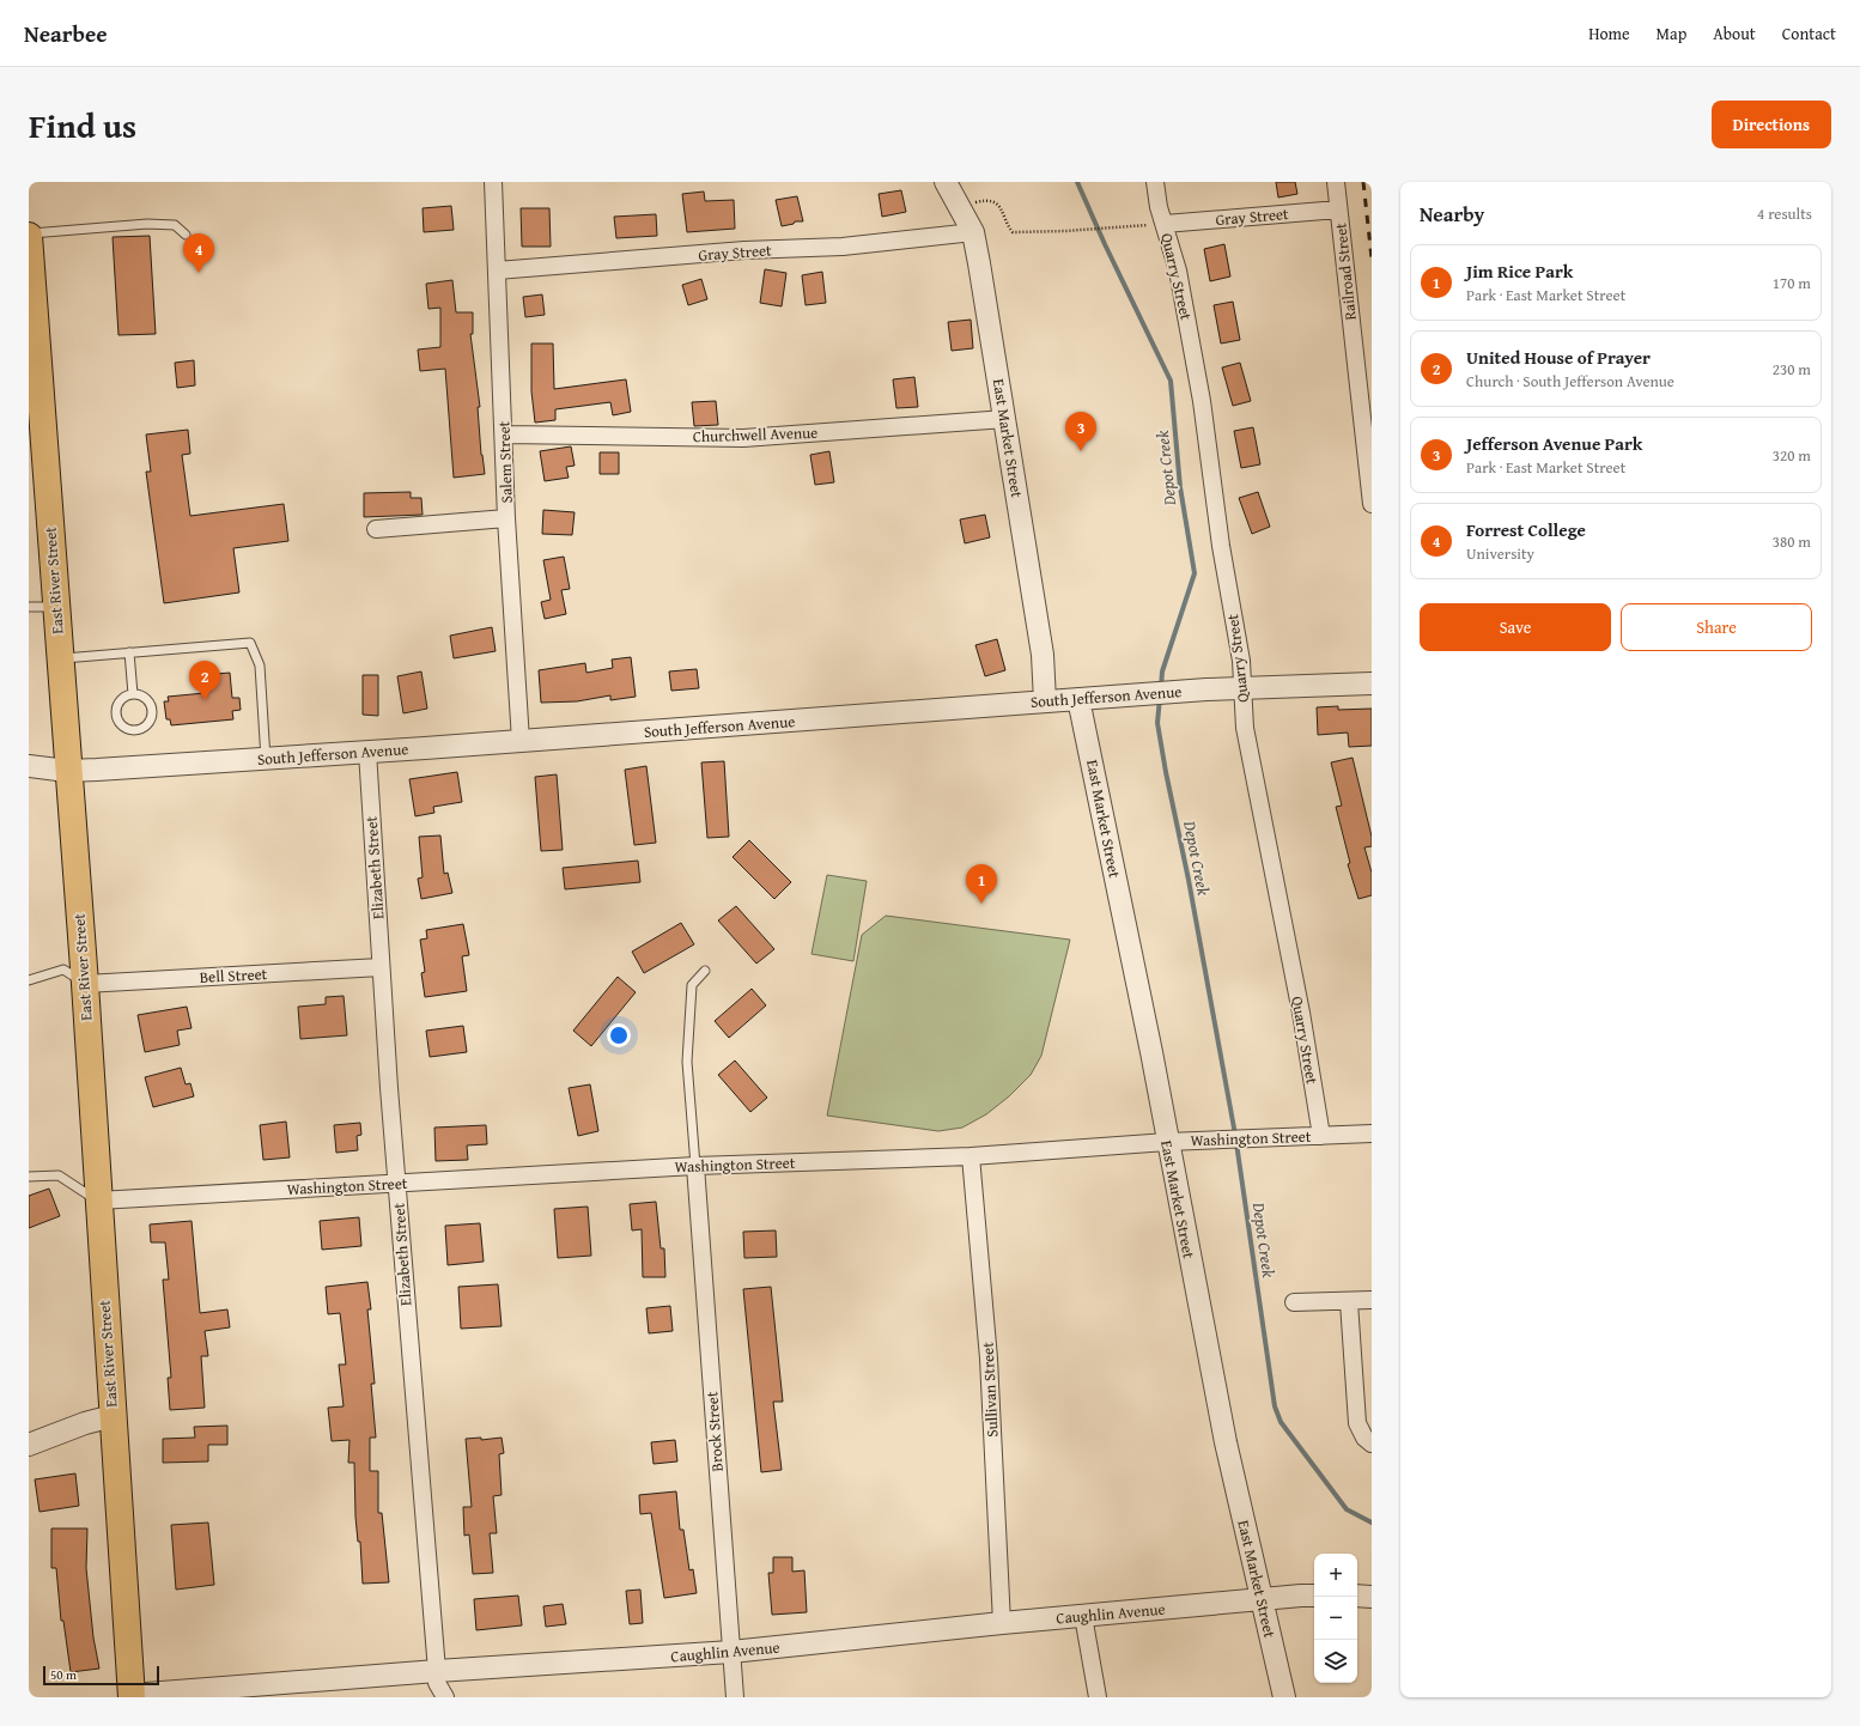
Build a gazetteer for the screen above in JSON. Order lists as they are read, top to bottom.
{
  "streets": {
    "main road": ["East River Street"],
    "street": [
      "Gray Street",
      "Railroad Street",
      "Quarry Street",
      "Churchwell Avenue",
      "East Market Street",
      "Salem Street",
      "South Jefferson Avenue",
      "Elizabeth Street",
      "Bell Street",
      "Washington Street",
      "Sullivan Street",
      "Brock Street",
      "Caughlin Avenue"
    ]
  },
  "crossings": [
    ["Gray Street", "Railroad Street"],
    ["Gray Street", "Quarry Street"],
    ["Gray Street", "East Market Street"],
    ["Gray Street", "Salem Street"],
    ["Quarry Street", "South Jefferson Avenue"],
    ["Quarry Street", "Washington Street"],
    ["Churchwell Avenue", "East Market Street"],
    ["Churchwell Avenue", "Salem Street"],
    ["East Market Street", "South Jefferson Avenue"],
    ["East Market Street", "Washington Street"],
    ["East Market Street", "Caughlin Avenue"],
    ["Salem Street", "South Jefferson Avenue"],
    ["East River Street", "South Jefferson Avenue"],
    ["East River Street", "Bell Street"],
    ["East River Street", "Washington Street"],
    ["East River Street", "Caughlin Avenue"],
    ["South Jefferson Avenue", "Elizabeth Street"],
    ["Elizabeth Street", "Bell Street"],
    ["Elizabeth Street", "Washington Street"],
    ["Elizabeth Street", "Caughlin Avenue"],
    ["Washington Street", "Sullivan Street"],
    ["Washington Street", "Brock Street"],
    ["Sullivan Street", "Caughlin Avenue"],
    ["Brock Street", "Caughlin Avenue"]
  ],
  "water": ["Depot Creek"],
  "scale_bar": "50 m",
  "page": {
    "header": "Nearbee",
    "nav": [
      "Home",
      "Map",
      "About",
      "Contact"
    ],
    "title": "Find us",
    "buttons": [
      "Directions",
      ["Save", "Share"]
    ],
    "heading": ["Nearby", "4 results"],
    "pins": [
      "4",
      "3",
      "2",
      "1"
    ],
    "list": [
      {
        "mark": "1",
        "name": "Jim Rice Park",
        "note": "Park · East Market Street",
        "value": "170 m"
      },
      {
        "mark": "2",
        "name": "United House of Prayer",
        "note": "Church · South Jefferson Avenue",
        "value": "230 m"
      },
      {
        "mark": "3",
        "name": "Jefferson Avenue Park",
        "note": "Park · East Market Street",
        "value": "320 m"
      },
      {
        "mark": "4",
        "name": "Forrest College",
        "note": "University",
        "value": "380 m"
      }
    ],
    "map_buttons": ["+", "−"],
    "scale": "50 m"
  }
}
